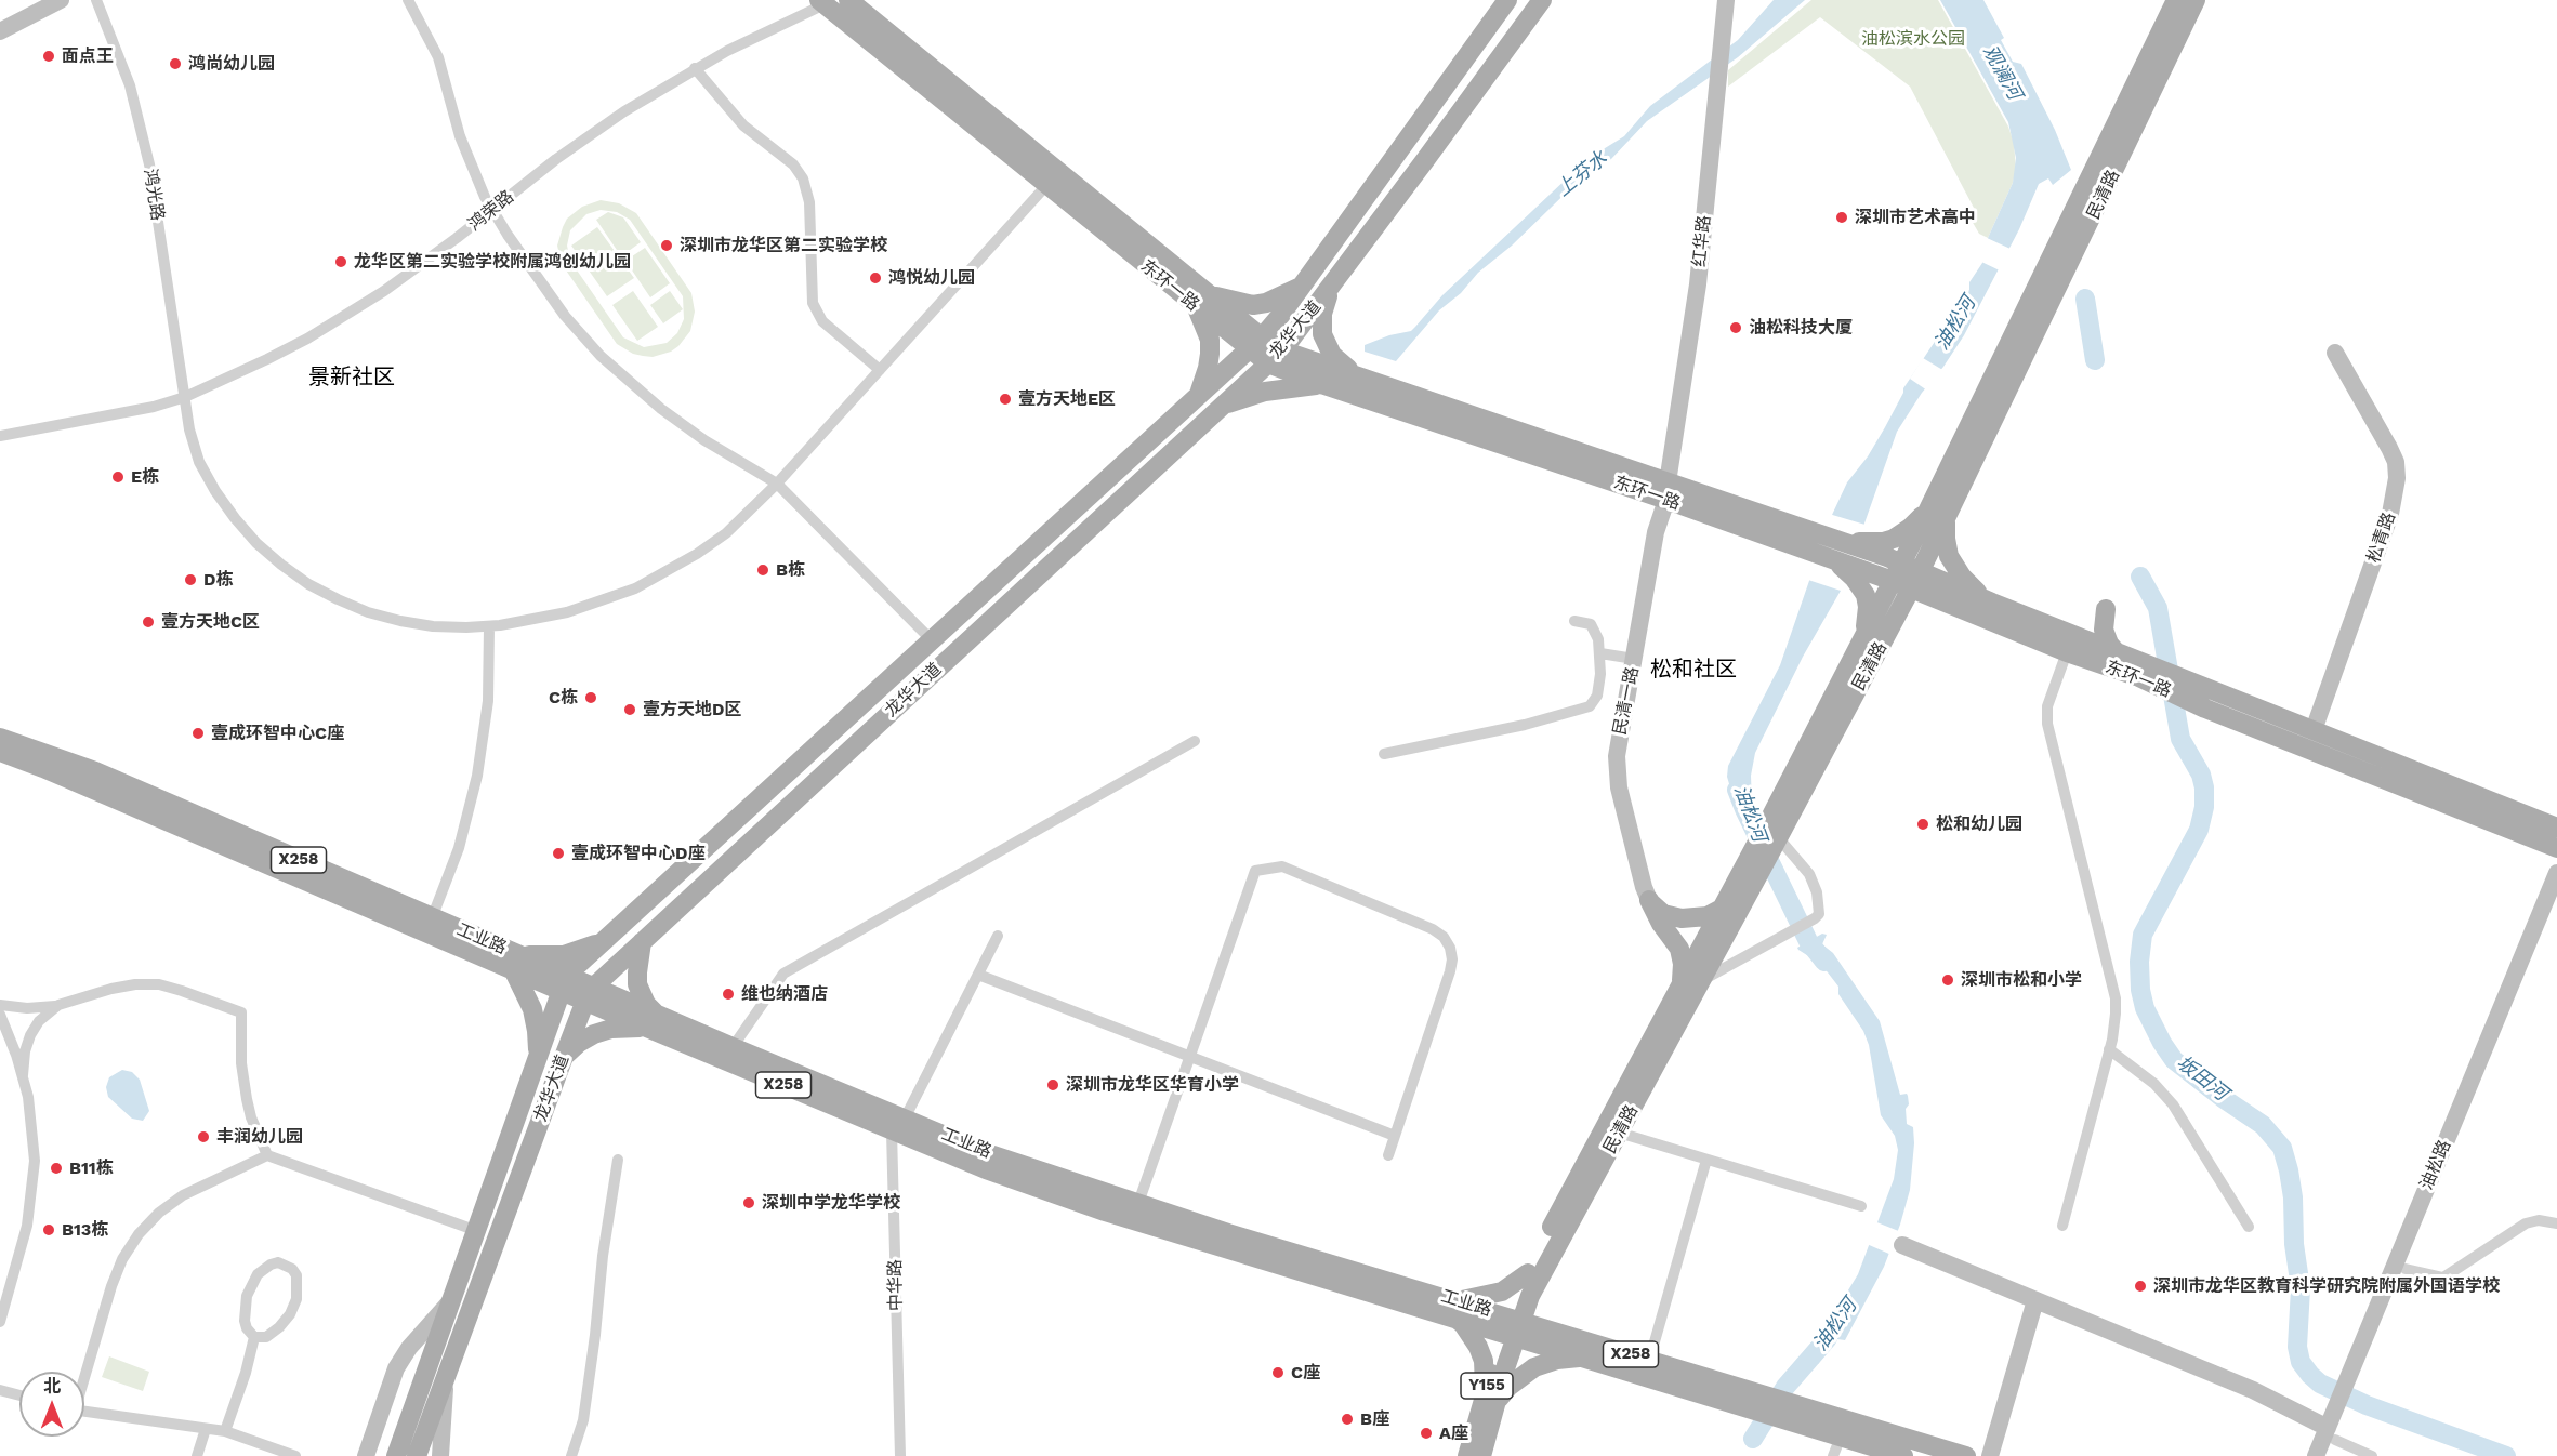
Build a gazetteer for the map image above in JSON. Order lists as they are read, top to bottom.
{
  "streets": {
    "main road": [
      "民清路",
      "东环一路",
      "龙华大道",
      "X258",
      "工业路",
      "Y155"
    ],
    "street": [
      "鸿光路",
      "鸿荣路",
      "红华路",
      "松青路",
      "民清一路",
      "油松路",
      "中华路"
    ]
  },
  "crossings": [
    ["鸿光路", "鸿荣路"],
    ["鸿光路", "东环一路"],
    ["民清路", "东环一路"],
    ["民清路", "工业路"],
    ["民清路", "Y155"],
    ["鸿荣路", "东环一路"],
    ["红华路", "东环一路"],
    ["红华路", "民清一路"],
    ["东环一路", "龙华大道"],
    ["东环一路", "松青路"],
    ["东环一路", "民清一路"],
    ["龙华大道", "工业路"],
    ["工业路", "中华路"],
    ["工业路", "Y155"]
  ],
  "districts": ["景新社区", "松和社区"],
  "water": [
    "观澜河",
    "上芬水",
    "油松河",
    "坂田河"
  ],
  "parks": ["油松滨水公园"],
  "places": [
    "面点王",
    "鸿尚幼儿园",
    "深圳市艺术高中",
    "深圳市龙华区第二实验学校",
    "龙华区第二实验学校附属鸿创幼儿园",
    "鸿悦幼儿园",
    "油松科技大厦",
    "壹方天地E区",
    "E栋",
    "B栋",
    "D栋",
    "壹方天地C区",
    "C栋",
    "壹方天地D区",
    "壹成环智中心C座",
    "松和幼儿园",
    "壹成环智中心D座",
    "深圳市松和小学",
    "维也纳酒店",
    "深圳市龙华区华育小学",
    "丰润幼儿园",
    "B11栋",
    "深圳中学龙华学校",
    "B13栋",
    "深圳市龙华区教育科学研究院附属外国语学校",
    "C座",
    "B座",
    "A座"
  ],
  "north": "top"
}
